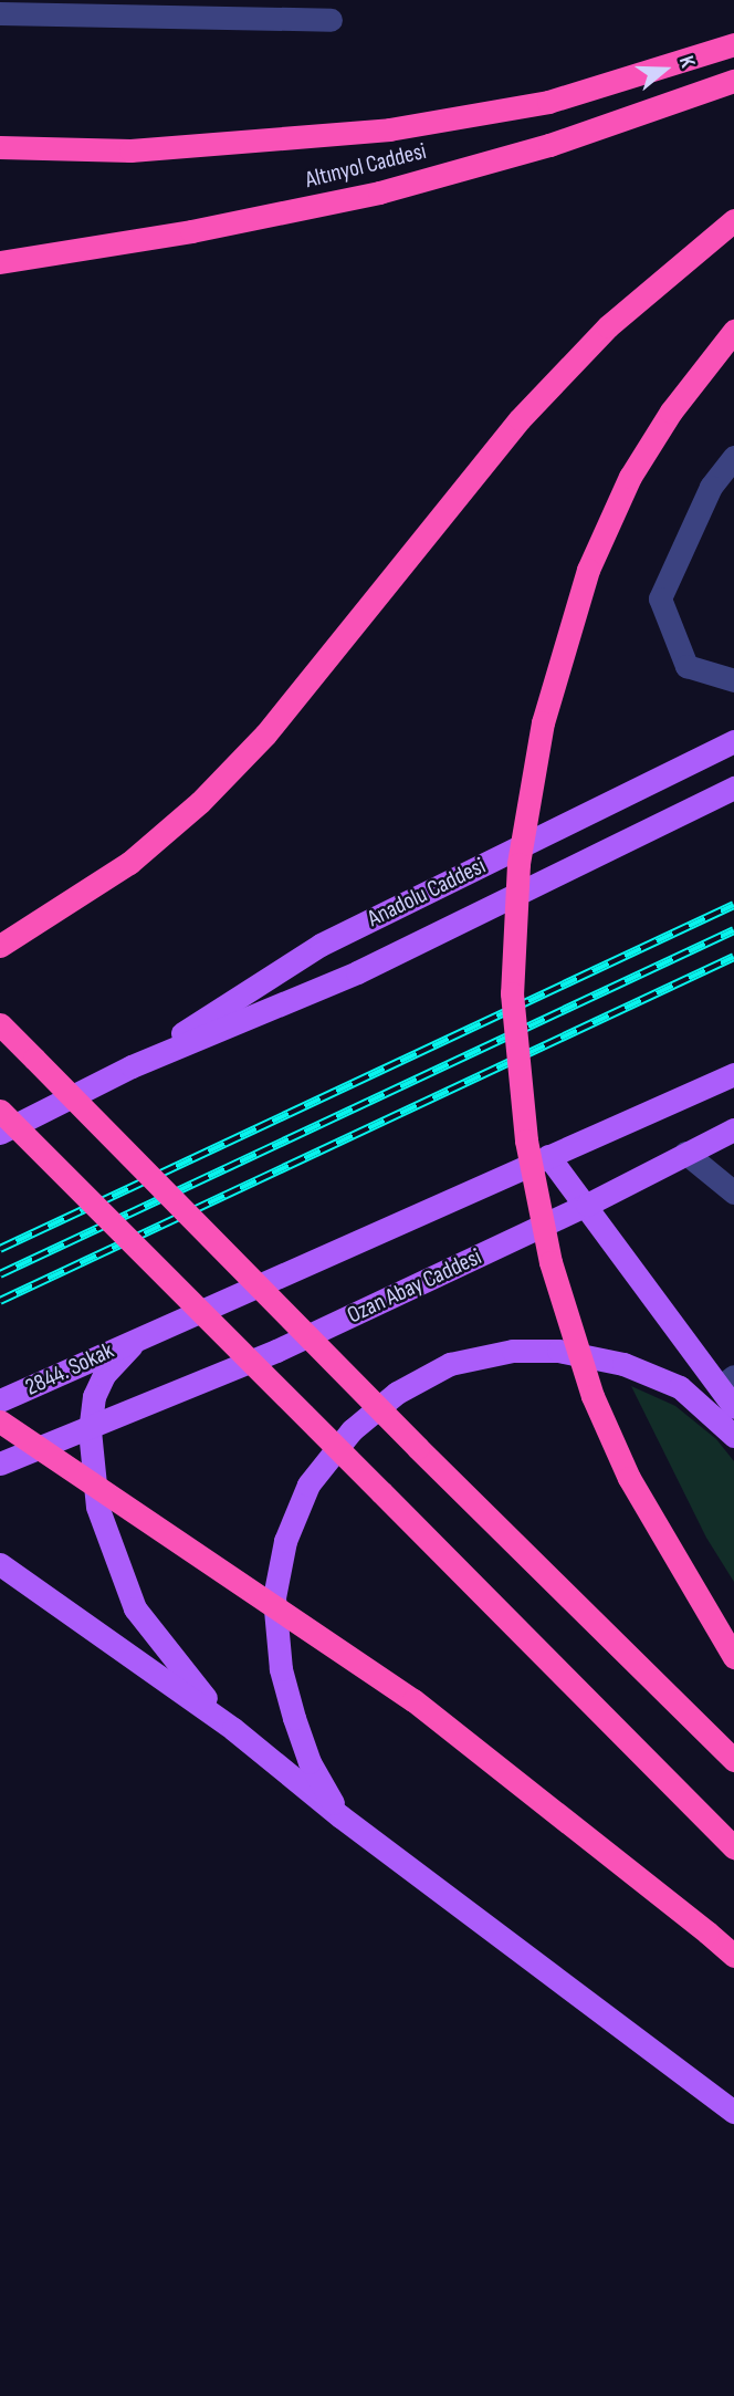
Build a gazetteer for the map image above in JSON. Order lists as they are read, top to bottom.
{
  "streets": {
    "highway": ["Altınyol Caddesi"],
    "main road": ["Anadolu Caddesi", "Ozan Abay Caddesi", "2844. Sokak"]
  },
  "north": "right"
}
